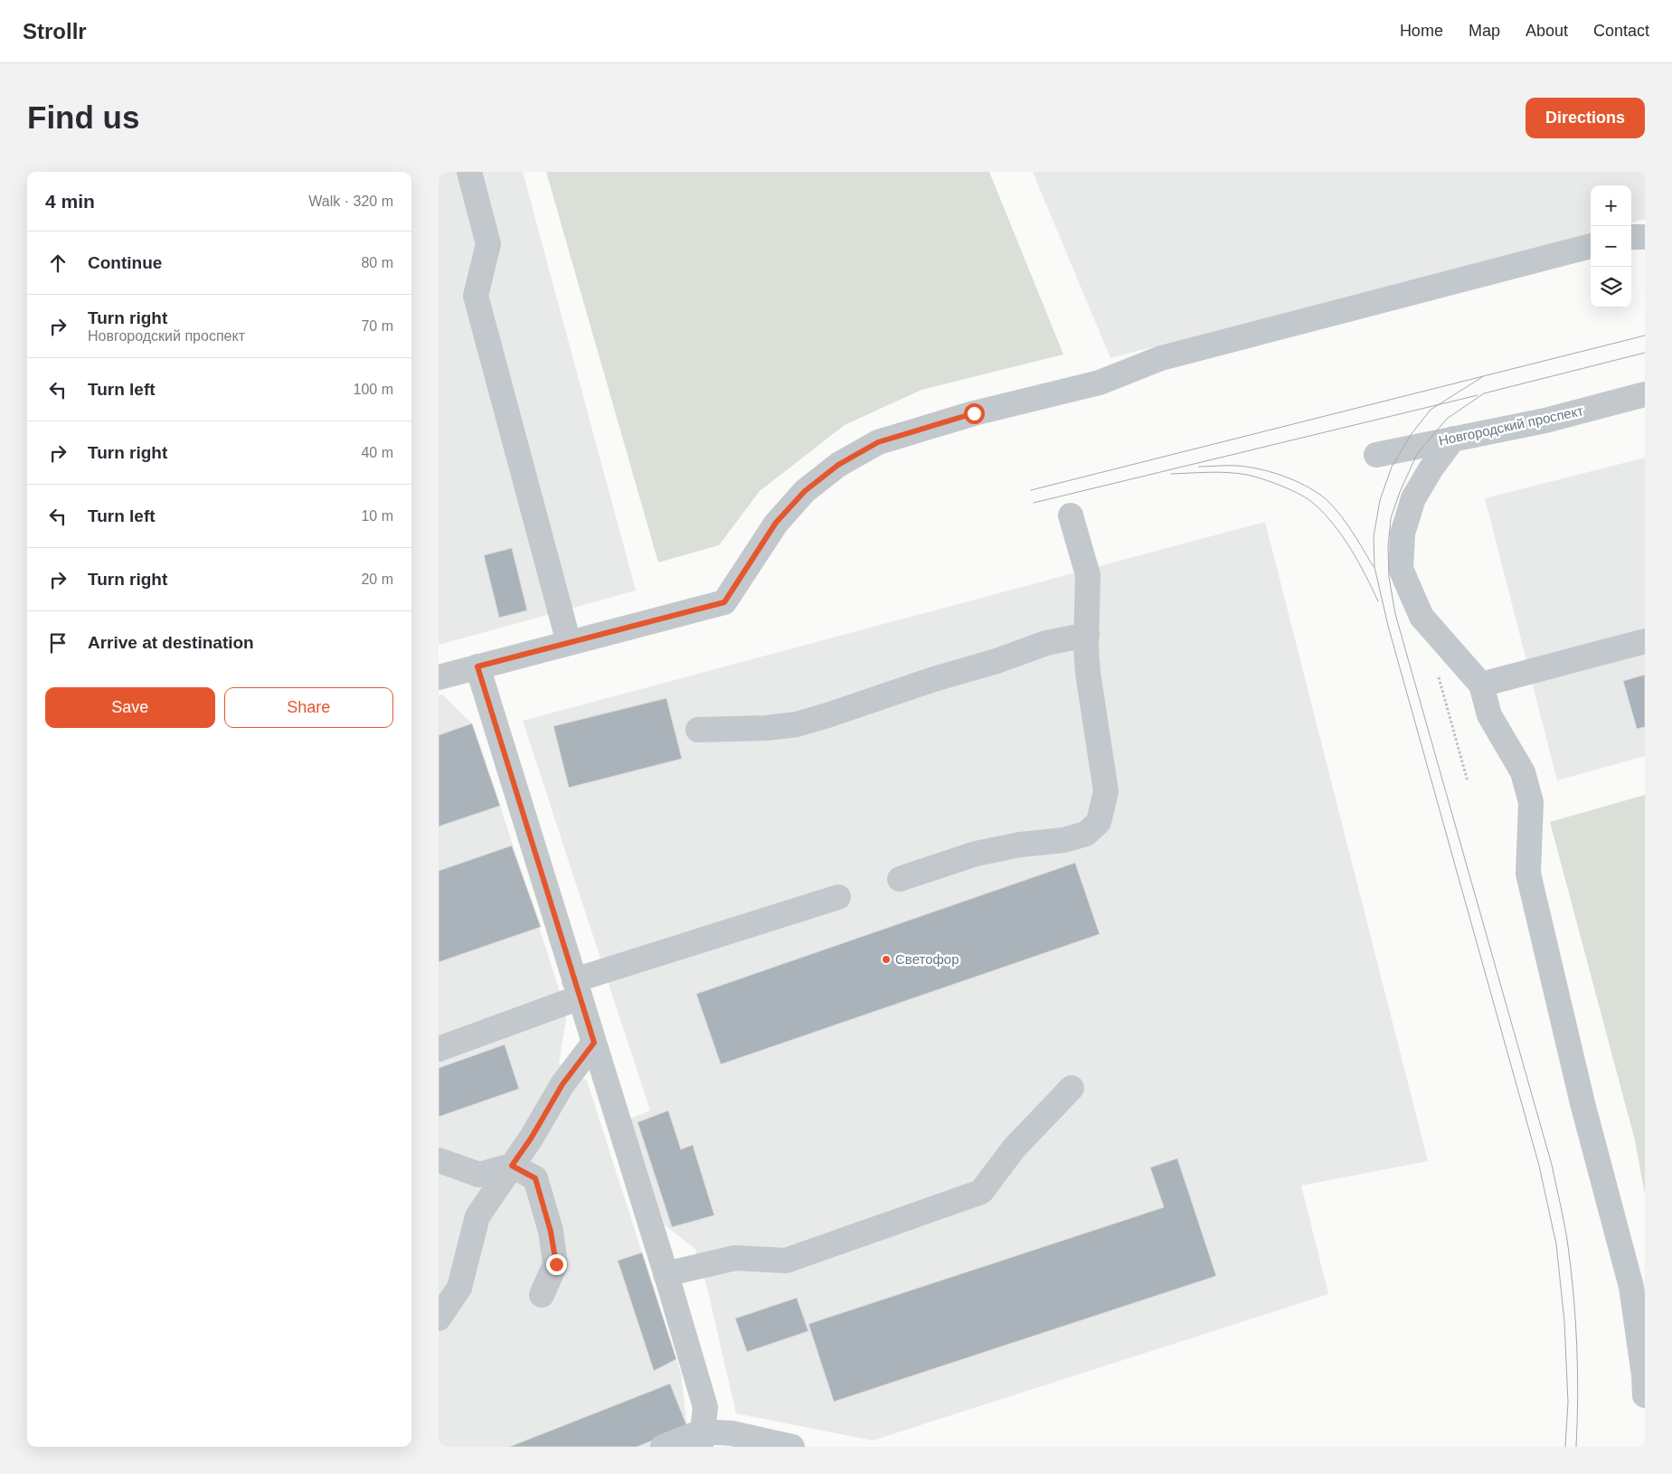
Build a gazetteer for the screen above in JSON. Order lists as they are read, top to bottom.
{
  "streets": {
    "street": ["Новгородский проспект"]
  },
  "places": ["Светофор"],
  "page": {
    "header": "Strollr",
    "nav": [
      "Home",
      "Map",
      "About",
      "Contact"
    ],
    "buttons": [
      "Directions",
      ["Save", "Share"]
    ],
    "title": "Find us",
    "heading": ["4 min", "Walk · 320 m"],
    "map_buttons": ["+", "−"],
    "list": [
      ["Continue", "80 m"],
      ["Turn right", "Новгородский проспект", "70 m"],
      ["Turn left", "100 m"],
      ["Turn right", "40 m"],
      ["Turn left", "10 m"],
      ["Turn right", "20 m"],
      "Arrive at destination"
    ]
  }
}
